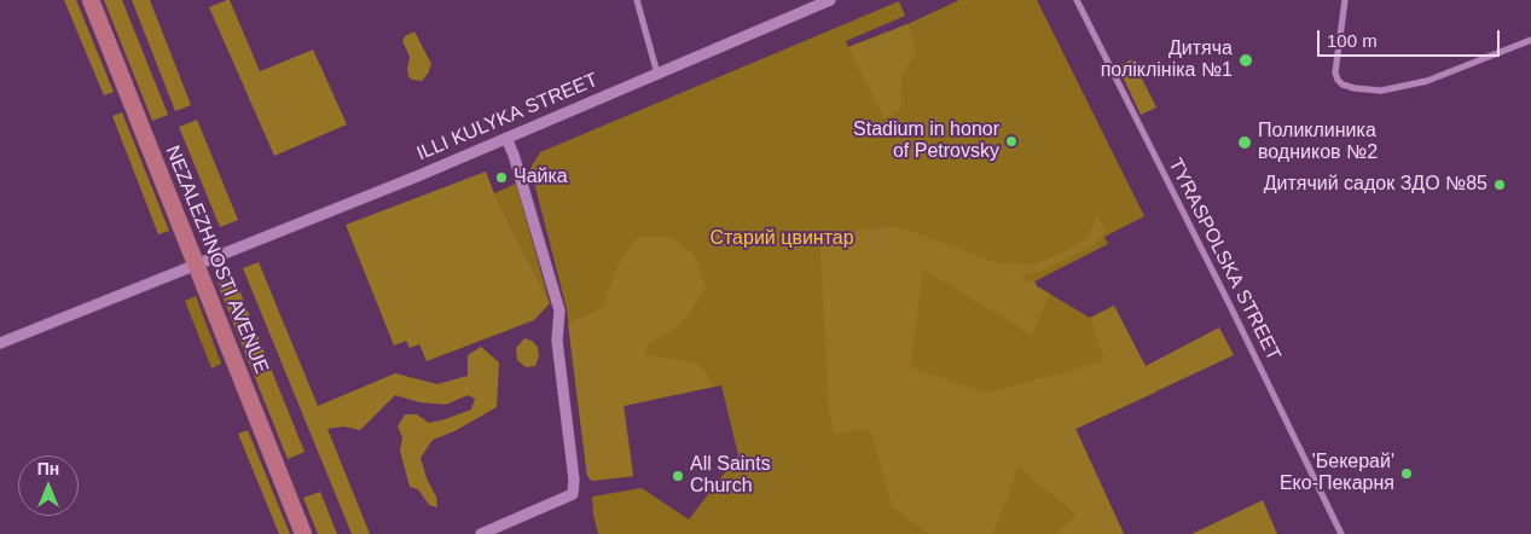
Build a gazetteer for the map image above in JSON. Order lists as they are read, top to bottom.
{
  "streets": {
    "main road": ["NEZALEZHNOSTI AVENUE"],
    "street": ["ILLI KULYKA STREET", "TYRASPOLSKA STREET"]
  },
  "crossings": [
    ["ILLI KULYKA STREET", "NEZALEZHNOSTI AVENUE"]
  ],
  "parks": ["Старий цвинтар"],
  "places": [
    "Дитяча поліклініка №1",
    "Stadium in honor of Petrovsky",
    "Поликлиника водников №2",
    "Чайка",
    "Дитячий садок ЗДО №85",
    "'Бекерай' Еко-Пекарня",
    "All Saints Church"
  ],
  "scale_bar": "100 m",
  "north": "top"
}
